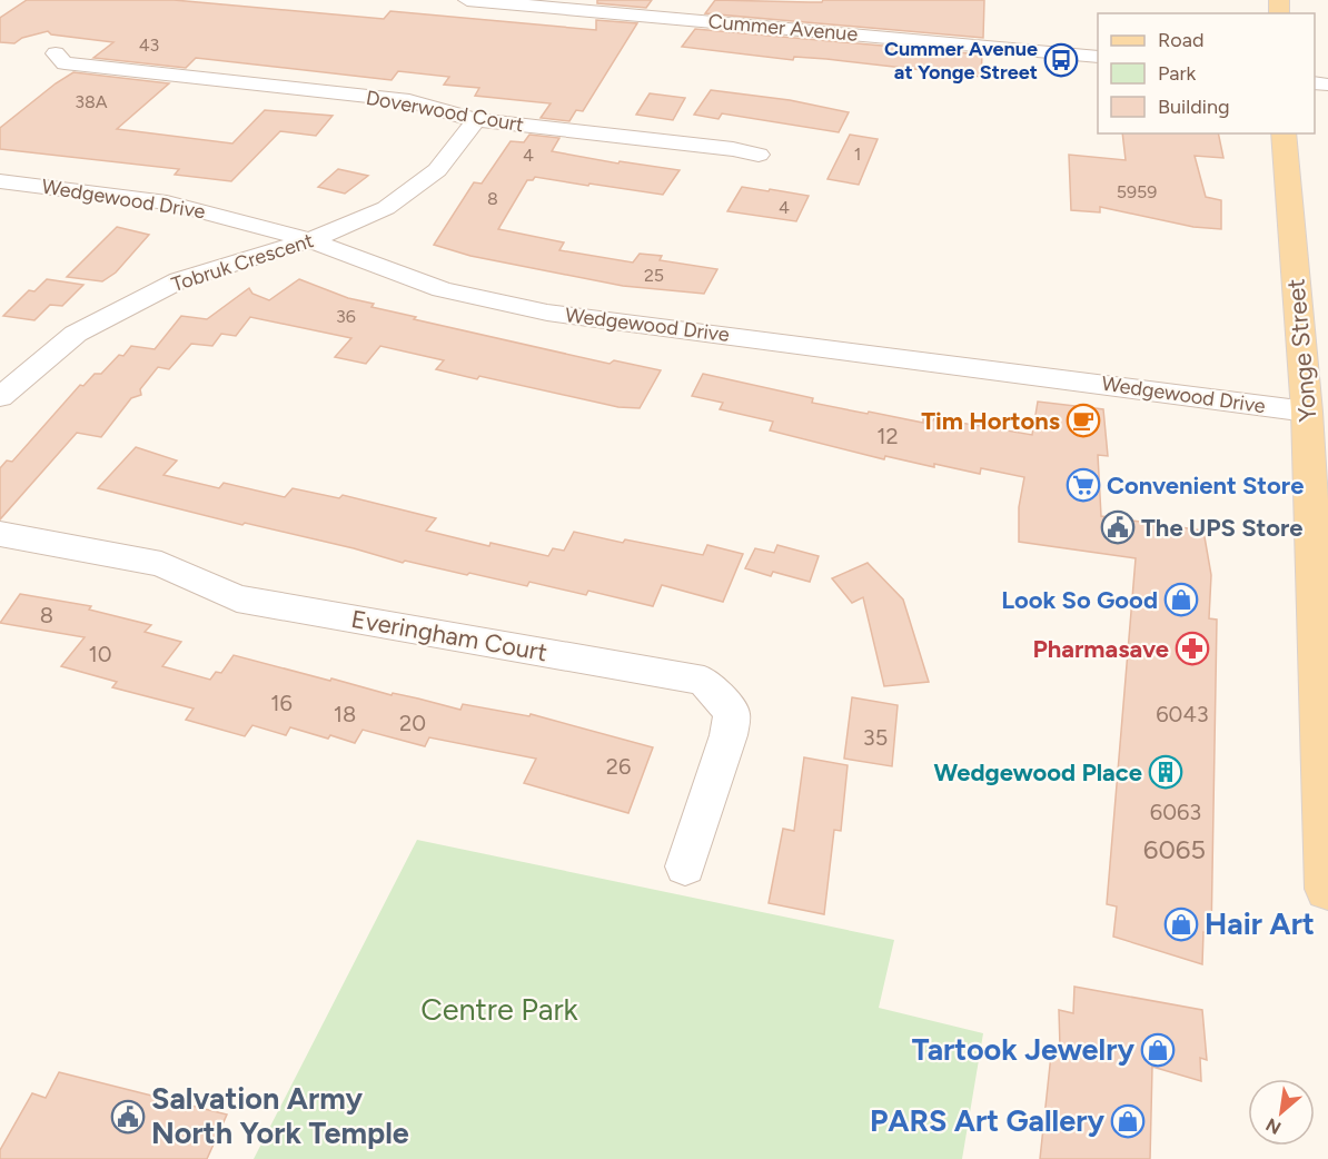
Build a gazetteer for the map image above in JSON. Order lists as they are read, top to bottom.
{
  "streets": {
    "main road": ["Yonge Street"],
    "street": [
      "Cummer Avenue",
      "Doverwood Court",
      "Wedgewood Drive",
      "Tobruk Crescent",
      "Everingham Court"
    ]
  },
  "crossings": [
    ["Doverwood Court", "Tobruk Crescent"],
    ["Wedgewood Drive", "Tobruk Crescent"],
    ["Wedgewood Drive", "Yonge Street"]
  ],
  "parks": ["Centre Park"],
  "places": {
    "bus stop": ["Cummer Avenue at Yonge Street"],
    "cafe": ["Tim Hortons"],
    "supermarket": ["Convenient Store"],
    "public building": ["The UPS Store", "Salvation Army North York Temple"],
    "shop": [
      "Look So Good",
      "Hair Art",
      "Tartook Jewelry",
      "PARS Art Gallery"
    ],
    "pharmacy": ["Pharmasave"],
    "building": ["Wedgewood Place"]
  },
  "house_numbers": [
    "43",
    "38A",
    "1",
    "4",
    "5959",
    "8",
    "4",
    "25",
    "36",
    "12",
    "8",
    "10",
    "16",
    "18",
    "6043",
    "20",
    "35",
    "26",
    "6063",
    "6065"
  ],
  "legend": ["Road", "Park", "Building"],
  "north": "bottom left"
}
